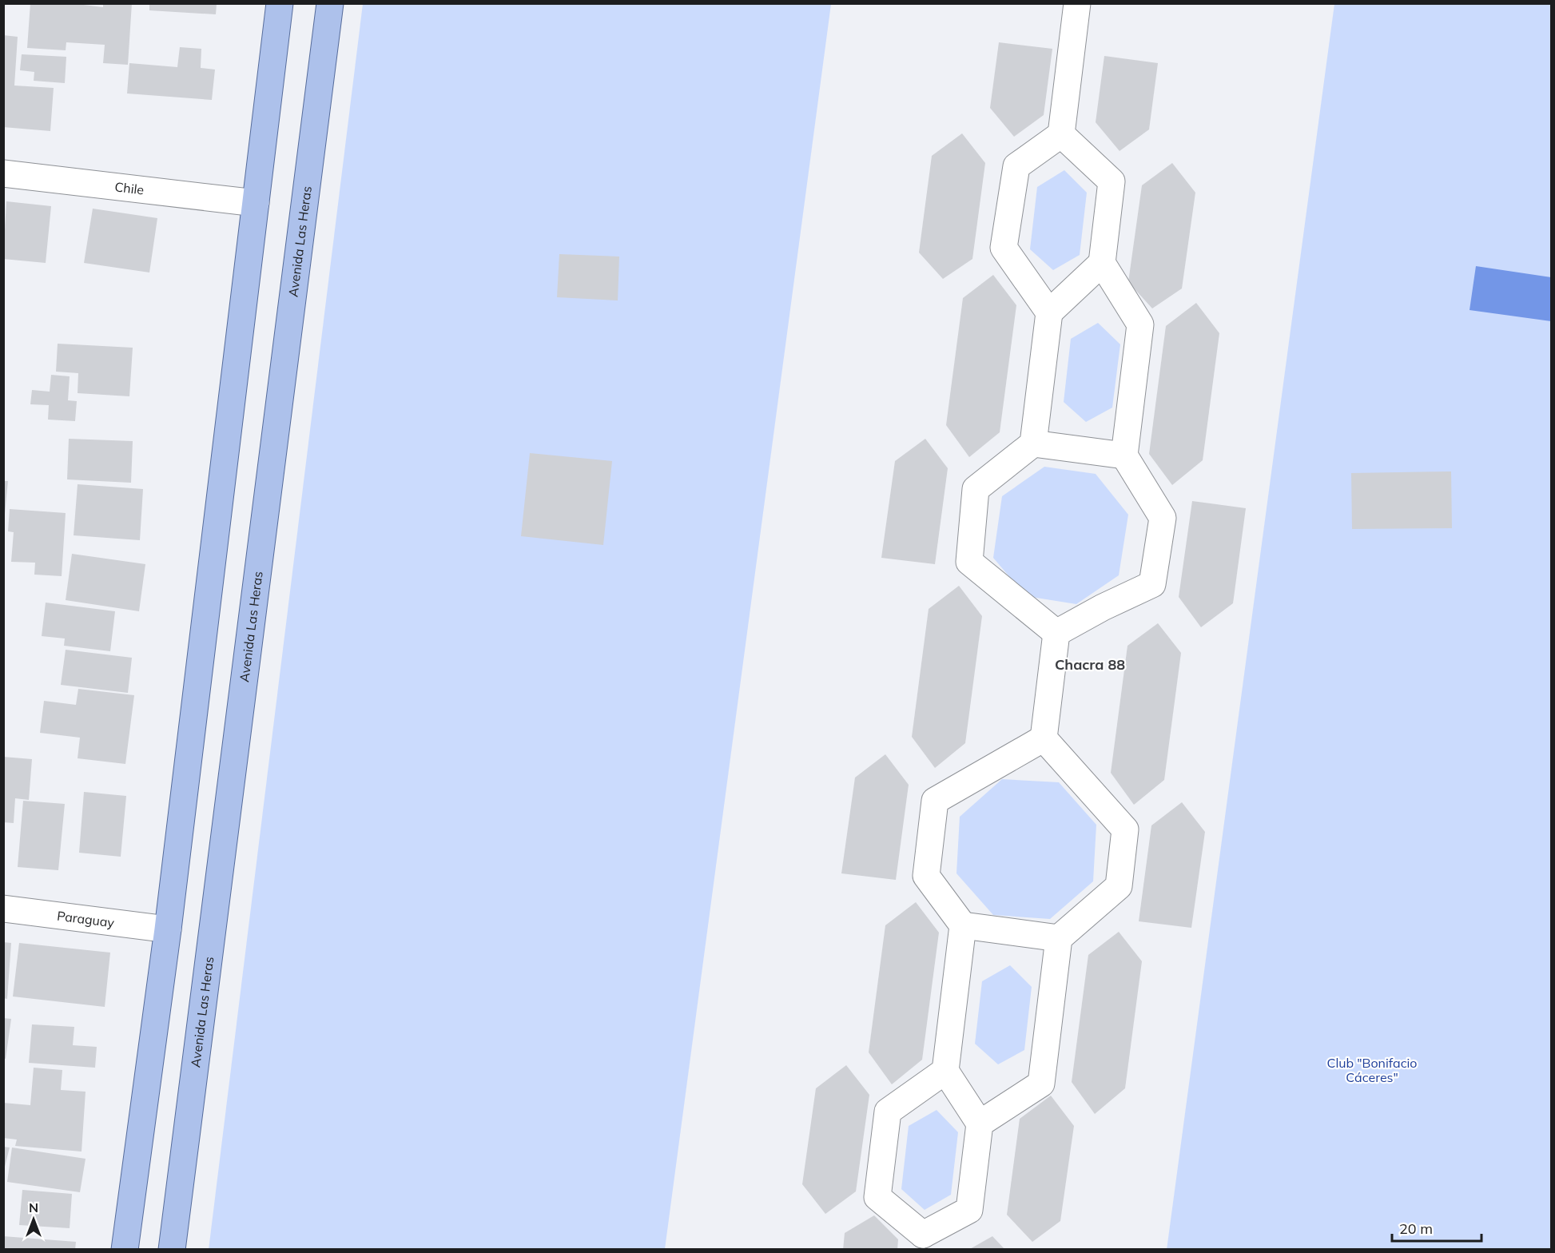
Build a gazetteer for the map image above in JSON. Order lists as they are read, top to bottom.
{
  "streets": {
    "main road": ["Avenida Las Heras"],
    "street": ["Chile", "Paraguay"]
  },
  "districts": ["Chacra 88"],
  "parks": ["Club \"Bonifacio Cáceres\""],
  "scale_bar": "20 m",
  "north": "top"
}
